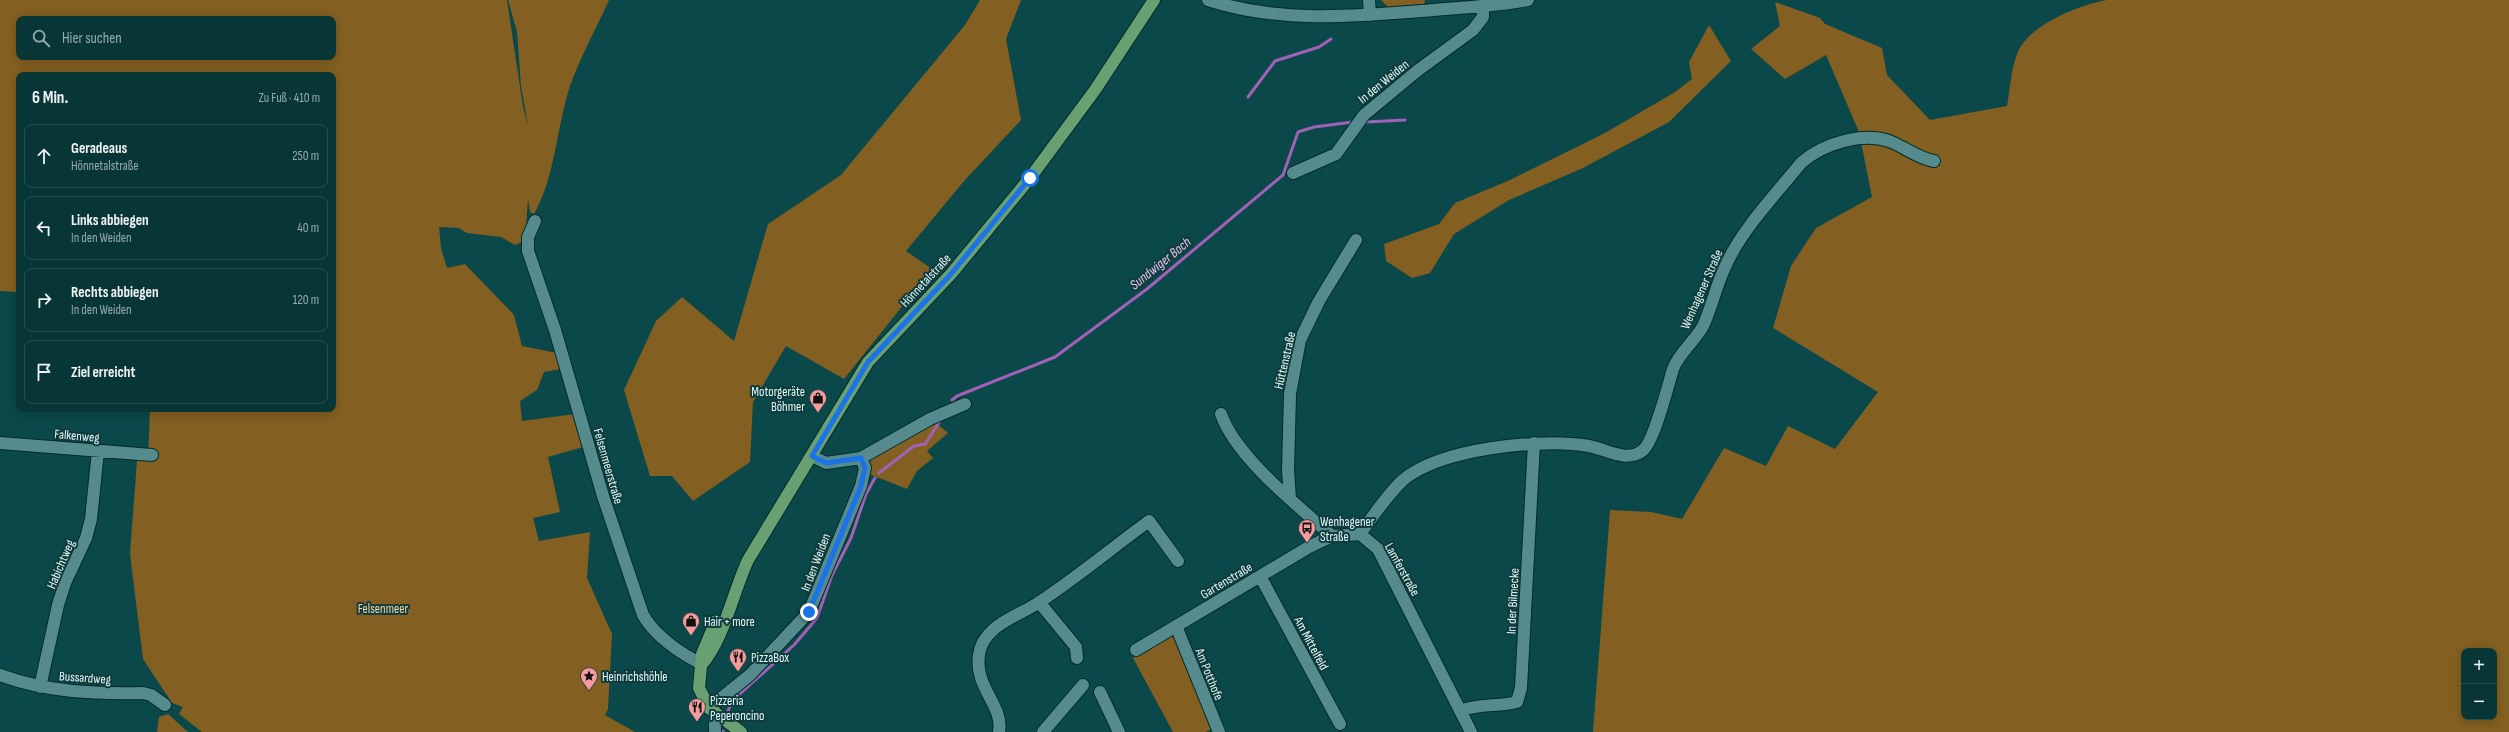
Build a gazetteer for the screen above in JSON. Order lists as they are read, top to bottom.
{
  "streets": {
    "main road": ["Hönnetalstraße"],
    "street": [
      "In den Weiden",
      "Wenhagener Straße",
      "Hüttenstraße",
      "Falkenweg",
      "Felsenmeerstraße",
      "Habichtweg",
      "Lamferstraße",
      "Gartenstraße",
      "In der Bilmecke",
      "Am Mittelfeld",
      "Am Potthofe",
      "Bussardweg"
    ]
  },
  "crossings": [
    ["In den Weiden", "Hönnetalstraße"],
    ["Hönnetalstraße", "Felsenmeerstraße"],
    ["Wenhagener Straße", "Lamferstraße"],
    ["Wenhagener Straße", "In der Bilmecke"],
    ["Falkenweg", "Habichtweg"],
    ["Habichtweg", "Bussardweg"],
    ["Lamferstraße", "In der Bilmecke"],
    ["Gartenstraße", "Am Mittelfeld"],
    ["Gartenstraße", "Am Potthofe"]
  ],
  "water": ["Sundwiger Bach"],
  "parks": ["Felsenmeer"],
  "places": {
    "shop": ["Motorgeräte Böhmer", "Hair + more"],
    "bus stop": ["Wenhagener Straße"],
    "restaurant": ["PizzaBox", "Pizzeria Peperoncino"],
    "place": ["Heinrichshöhle"]
  },
  "page": {
    "search": "Hier suchen",
    "heading": ["6 Min.", "Zu Fuß · 410 m"],
    "list": [
      ["Geradeaus", "Hönnetalstraße", "250 m"],
      ["Links abbiegen", "In den Weiden", "40 m"],
      ["Rechts abbiegen", "In den Weiden", "120 m"],
      "Ziel erreicht"
    ],
    "map_buttons": ["+", "−"]
  }
}
